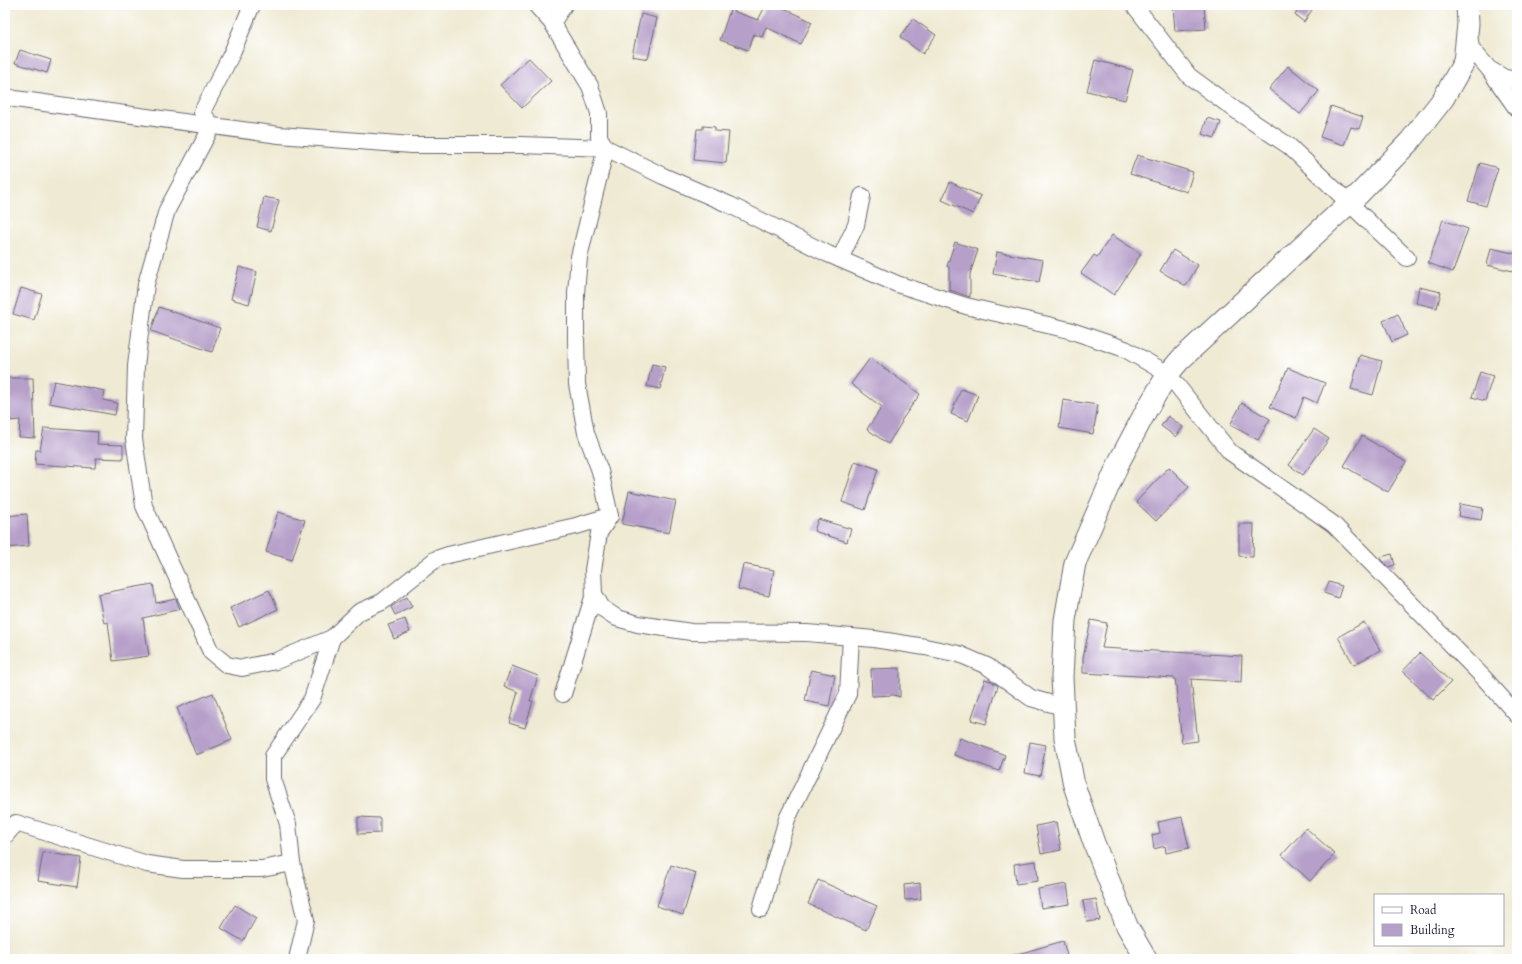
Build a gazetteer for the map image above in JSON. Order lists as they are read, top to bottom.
{
  "legend": ["Road", "Building"]
}
